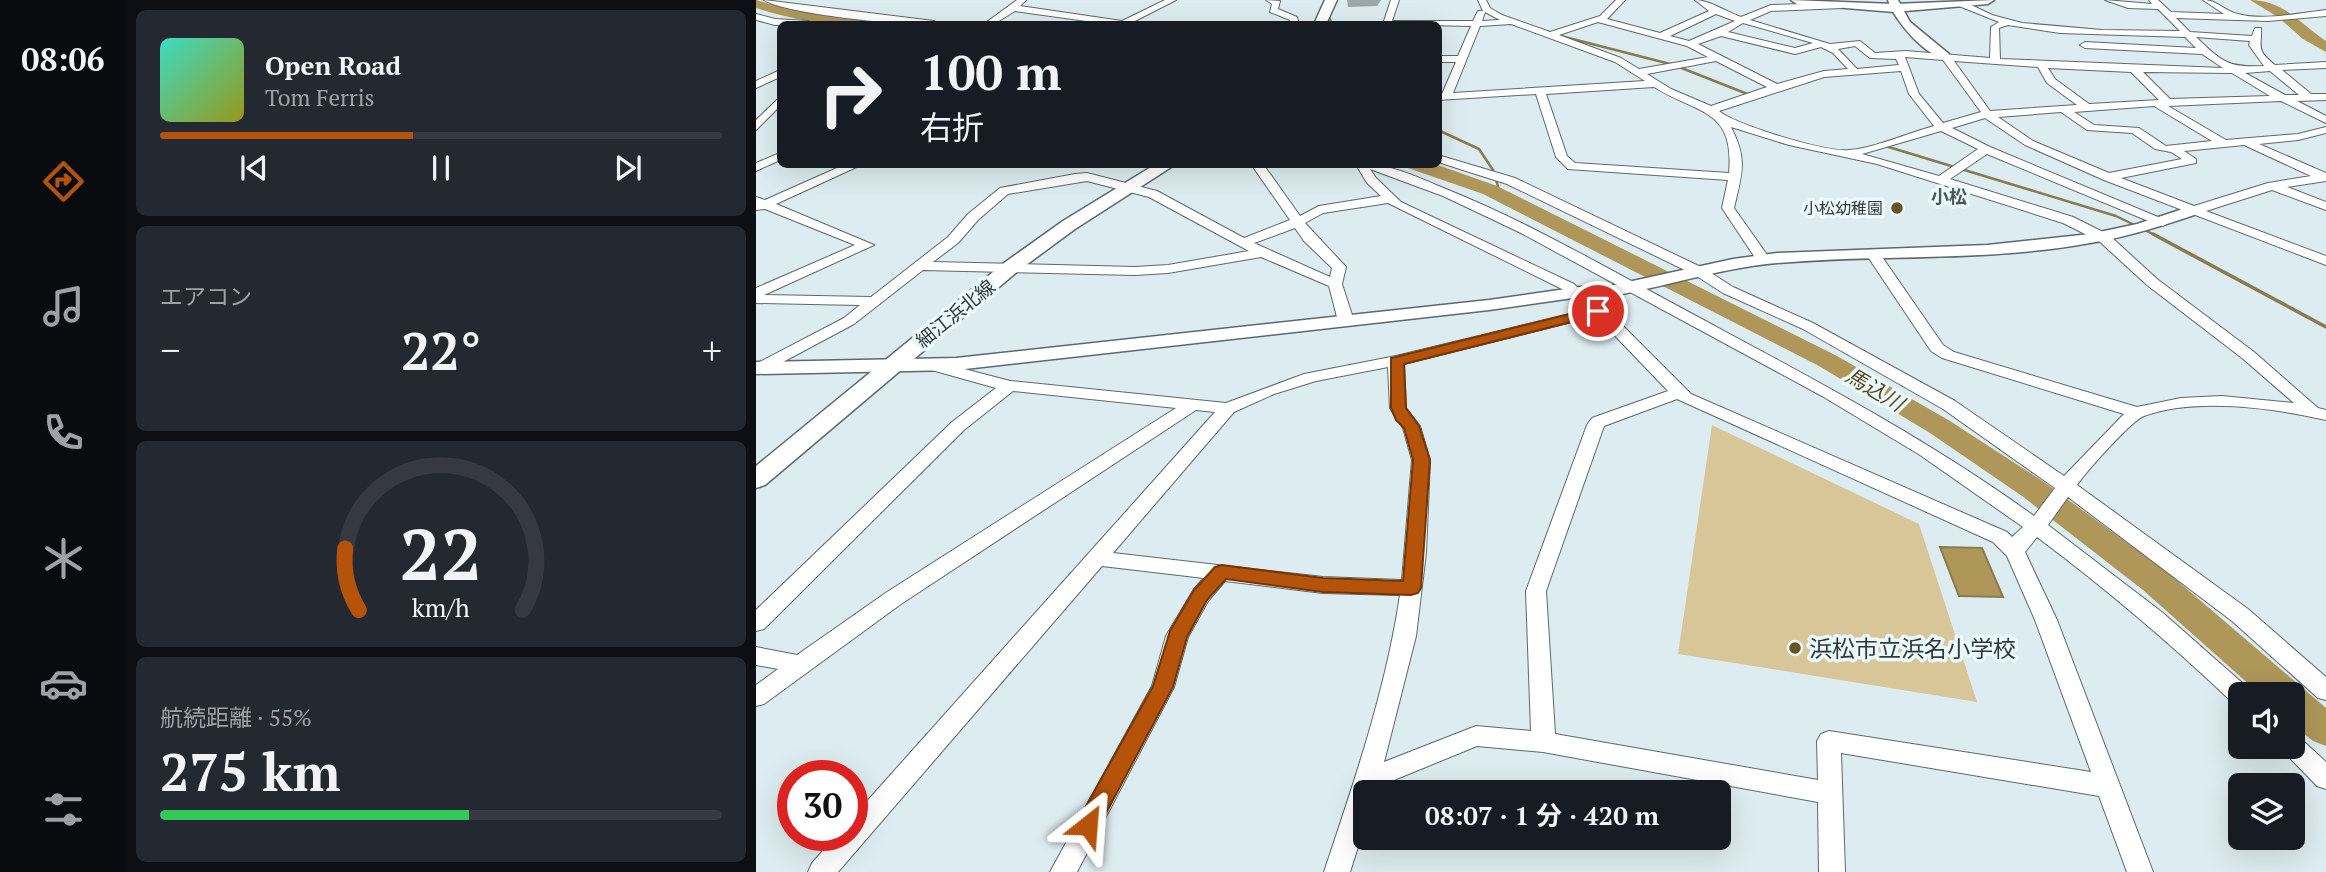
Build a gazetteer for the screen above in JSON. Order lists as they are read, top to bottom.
{
  "streets": {
    "main road": ["細江浜北線"]
  },
  "districts": ["小松"],
  "water": ["馬込川"],
  "places": ["小松幼稚園", "浜松市立浜名小学校"],
  "page": {
    "tabs": "08:06",
    "turn": ["100 m", "右折"],
    "song": ["Open Road", "Tom Ferris"],
    "tile": [
      "エアコン",
      ["航続距離 · 55%", "275 km"]
    ],
    "heat": ["−", "22°", "+"],
    "limit": "30",
    "trip": "08:07 · 1 分 · 420 m",
    "gauge": ["22", "km/h"]
  }
}
